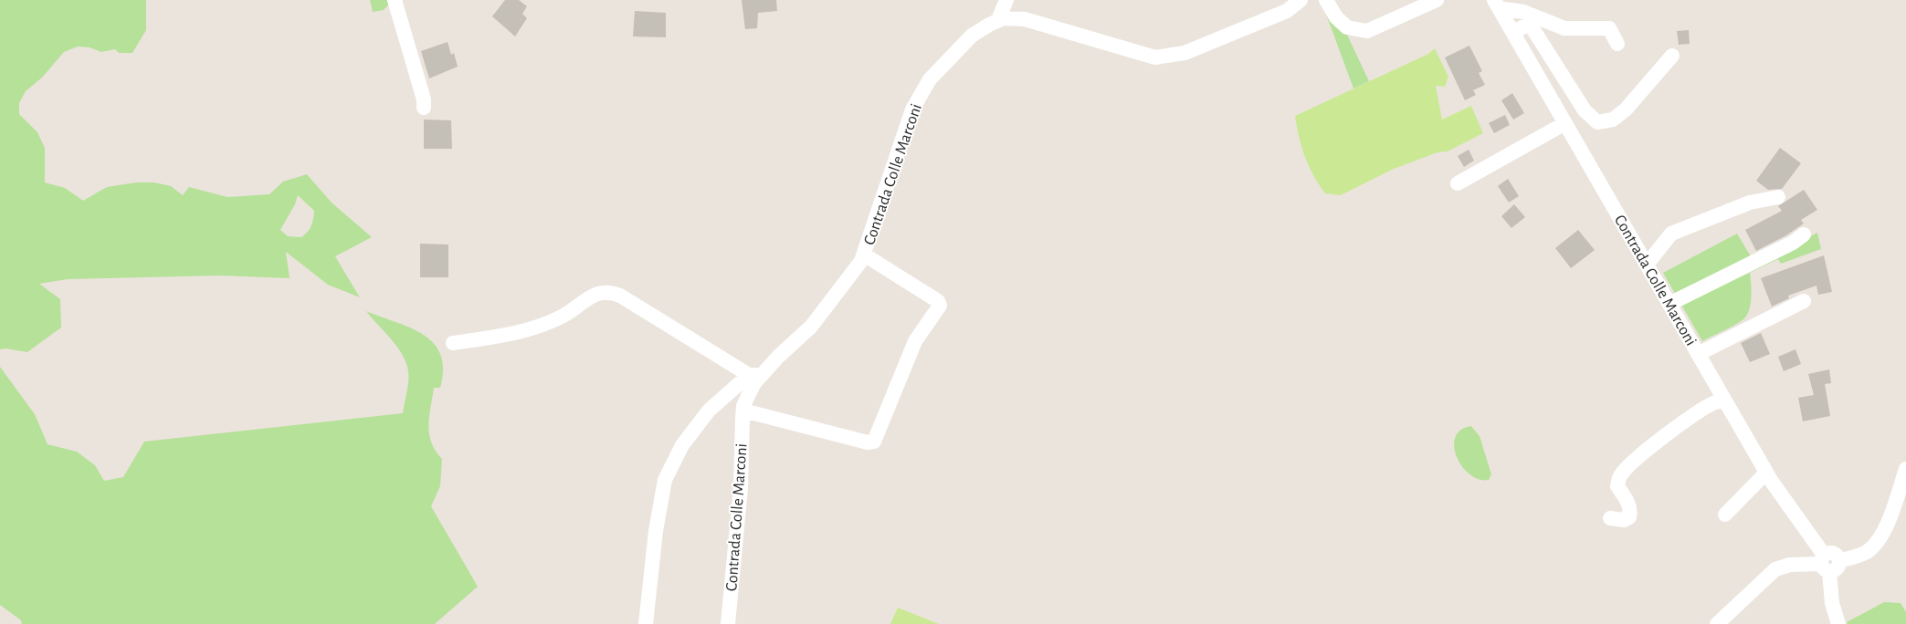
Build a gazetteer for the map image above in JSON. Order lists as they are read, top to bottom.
{
  "streets": {
    "street": ["Contrada Colle Marconi"]
  }
}
